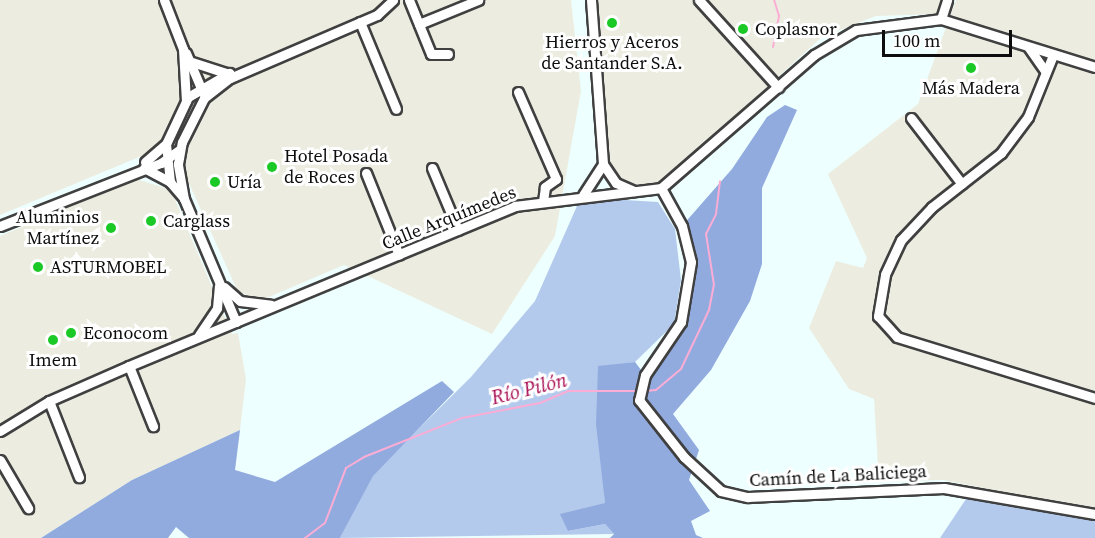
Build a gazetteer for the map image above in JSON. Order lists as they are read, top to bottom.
{
  "streets": {
    "street": ["Calle Arquímedes", "Camín de La Baliciega"]
  },
  "crossings": [
    ["Calle Arquímedes", "Camín de La Baliciega"]
  ],
  "water": ["Río Pilón"],
  "places": [
    "Hierros y Aceros de Santander S.A.",
    "Coplasnor",
    "Más Madera",
    "Hotel Posada de Roces",
    "Uría",
    "Carglass",
    "Aluminios Martínez",
    "ASTURMOBEL",
    "Econocom",
    "Imem"
  ],
  "scale_bar": "100 m"
}
